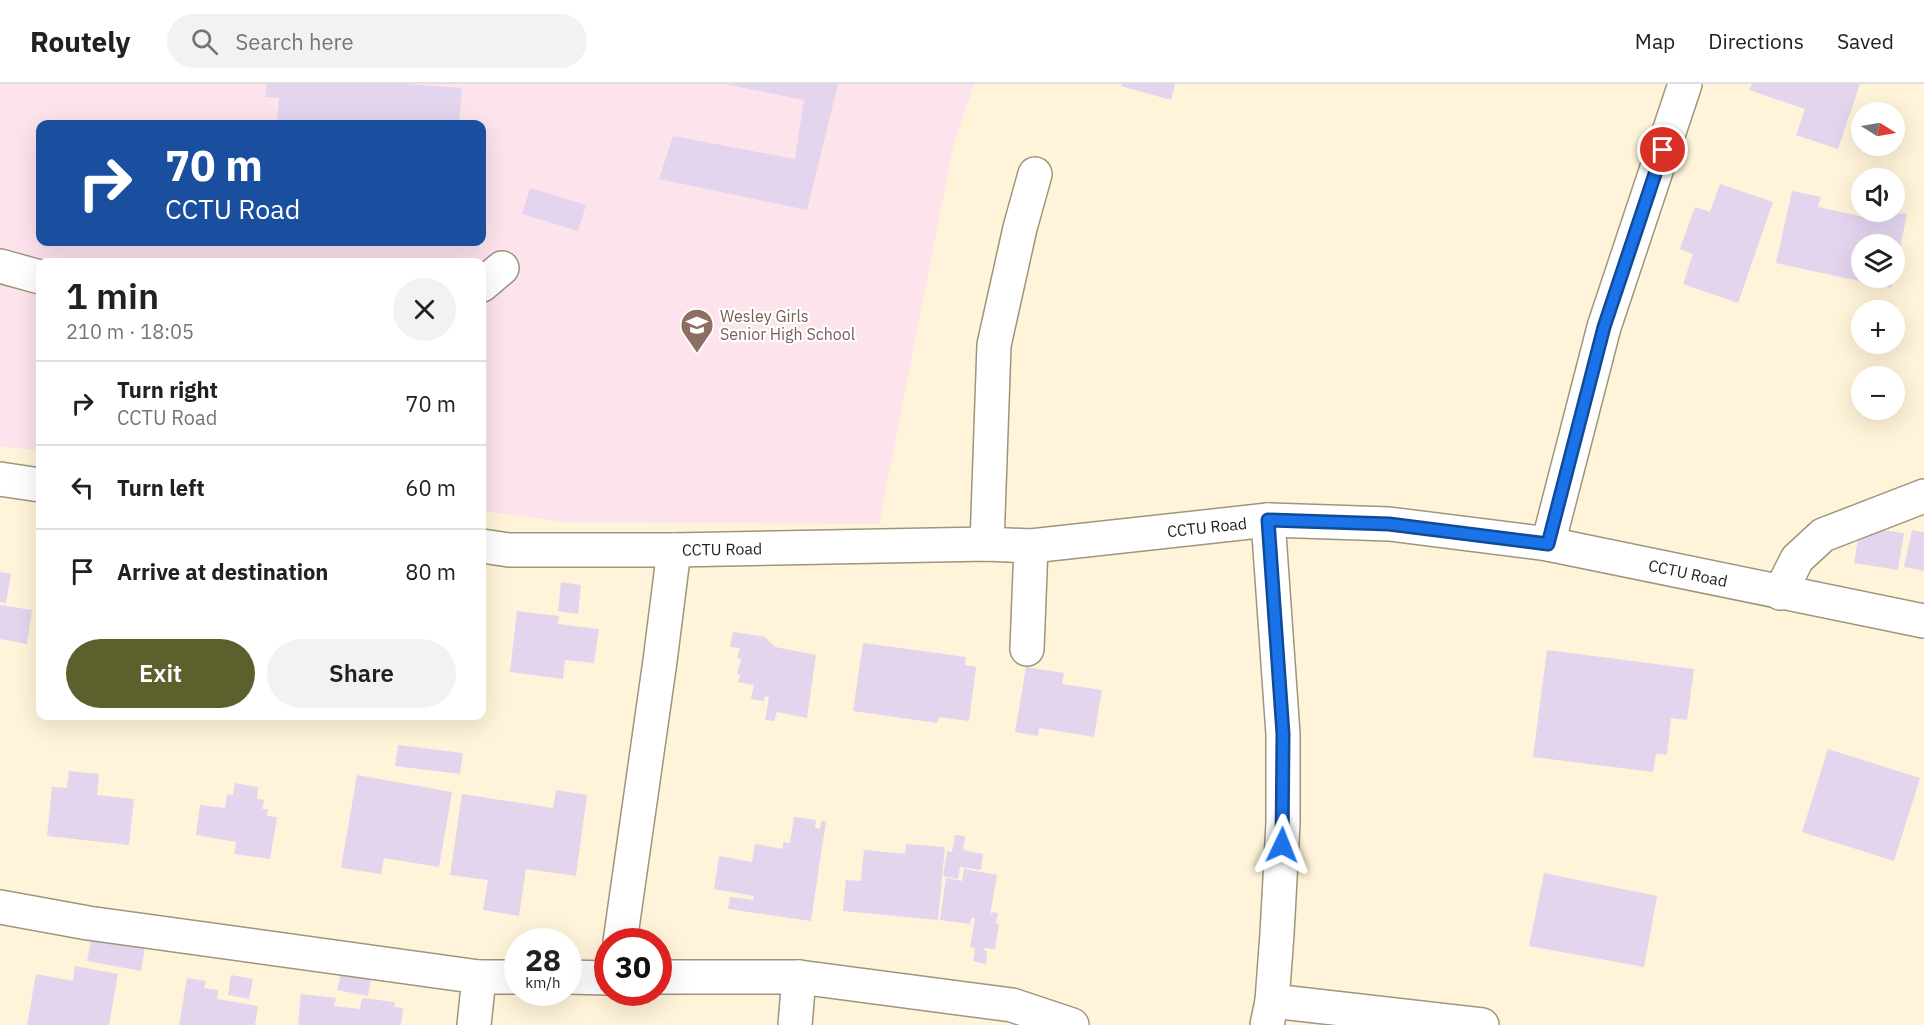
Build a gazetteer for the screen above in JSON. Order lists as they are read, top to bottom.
{
  "streets": {
    "street": ["CCTU Road"]
  },
  "places": {
    "school or university": ["Wesley Girls Senior High School"]
  },
  "north": "right",
  "page": {
    "header": "Routely",
    "search": "Search here",
    "nav": ["Map", "Directions", "Saved"],
    "map_buttons": ["+", "−"],
    "turn": ["70 m", "CCTU Road"],
    "heading": ["1 min", "210 m · 18:05"],
    "list": [
      {
        "name": "Turn right",
        "note": "CCTU Road",
        "value": "70 m"
      },
      {
        "name": "Turn left",
        "value": "60 m"
      },
      {
        "name": "Arrive at destination",
        "value": "80 m"
      }
    ],
    "buttons": ["Exit", "Share"],
    "speed": "28 km/h",
    "limit": "30"
  }
}
